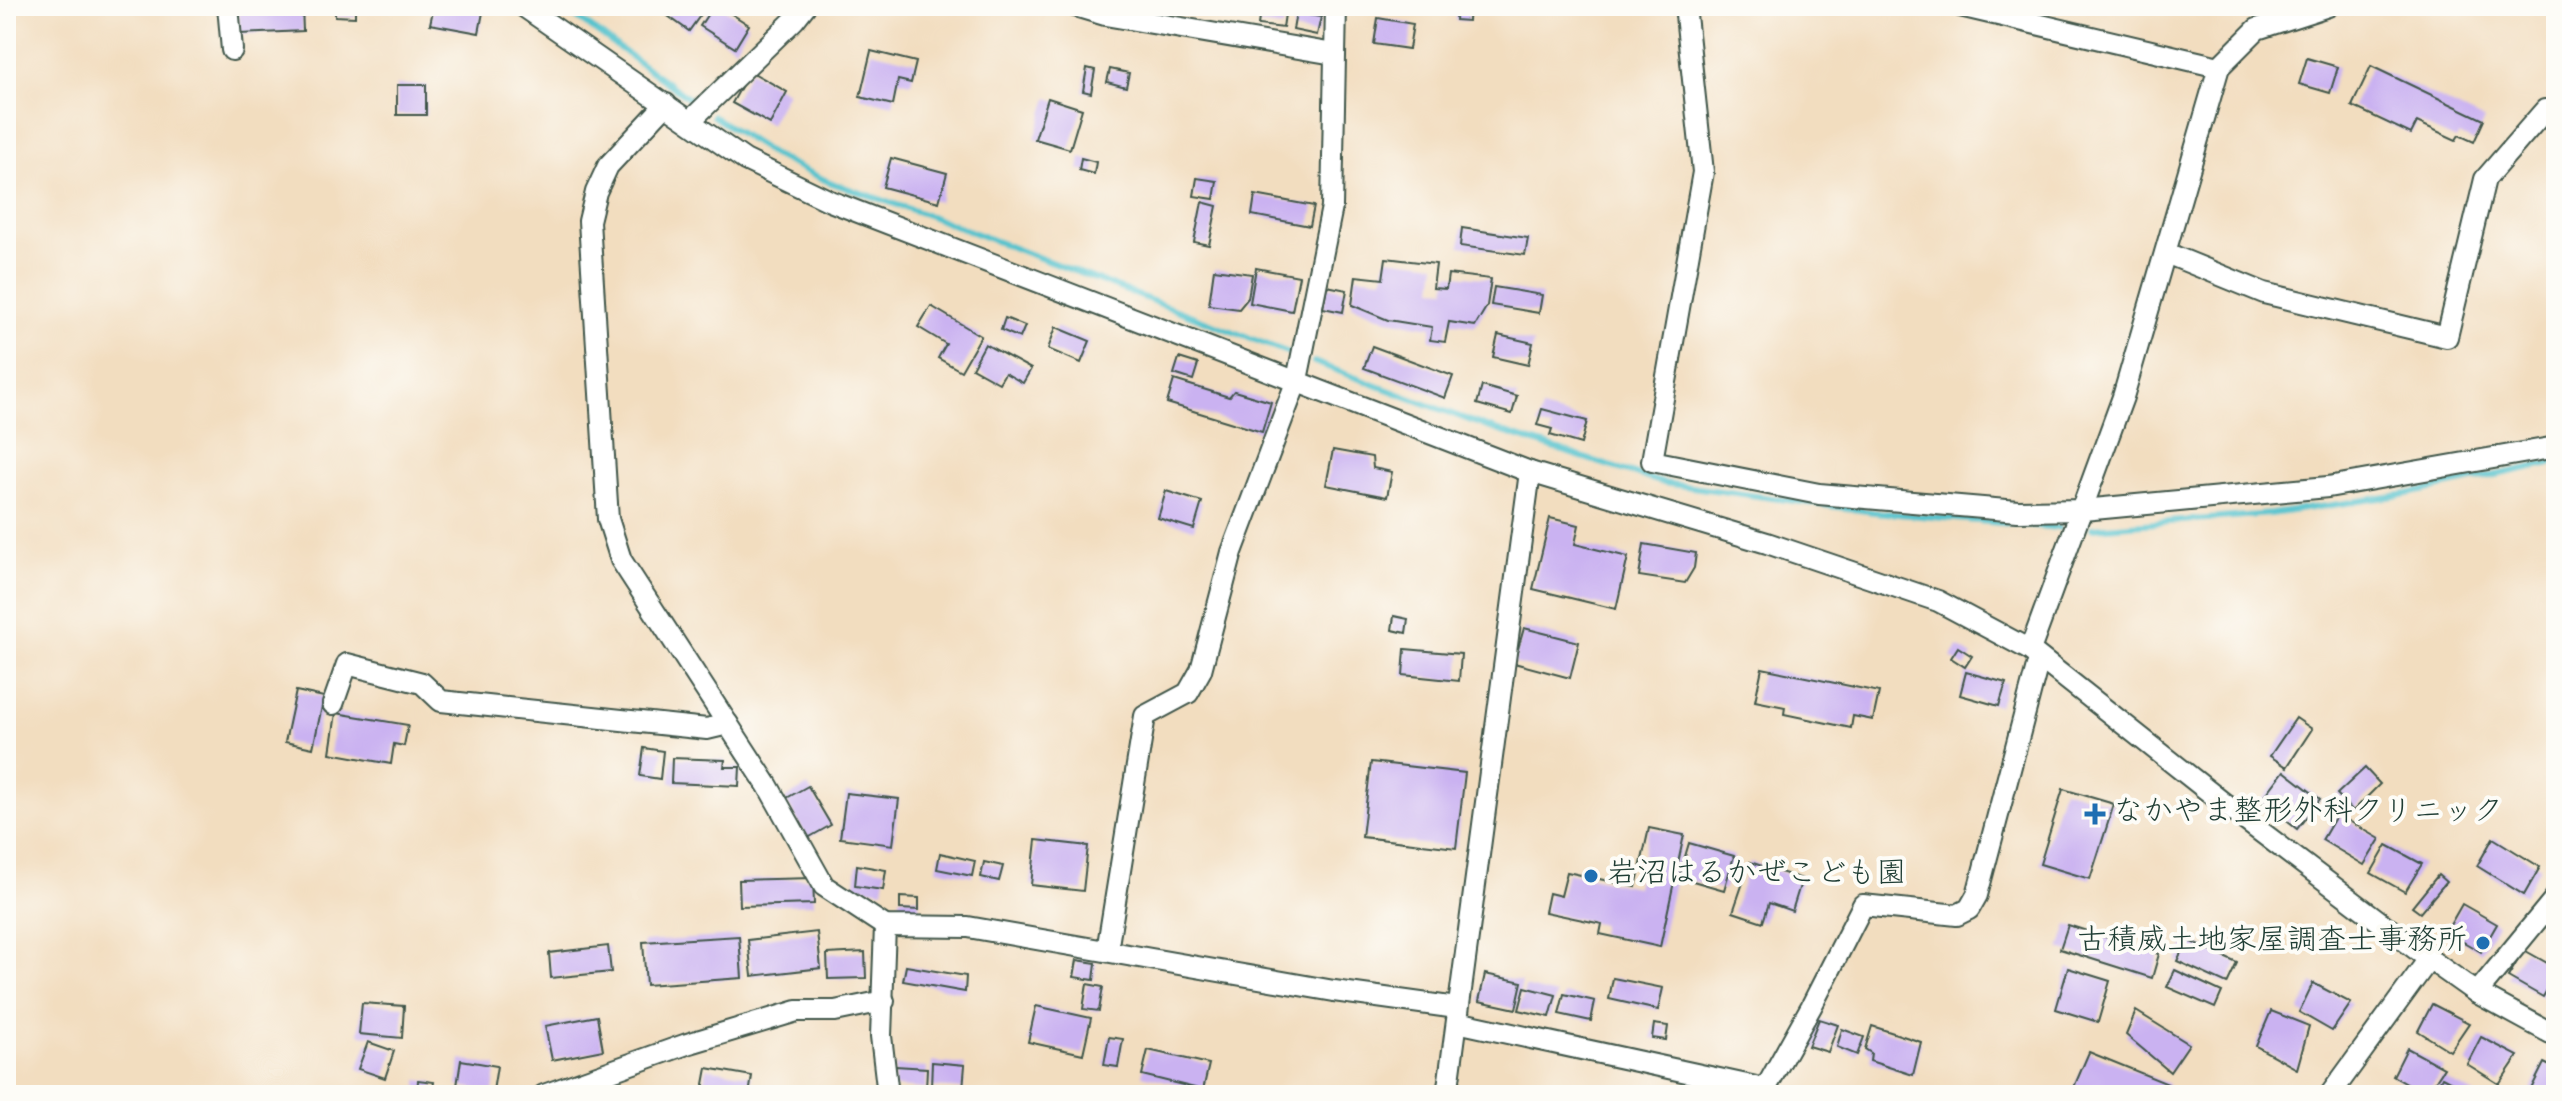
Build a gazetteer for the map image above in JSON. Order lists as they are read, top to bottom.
{
  "places": {
    "health": ["なかやま整形外科クリニック"],
    "other": ["岩沼はるかぜこども園", "古積威土地家屋調査士事務所"]
  }
}
